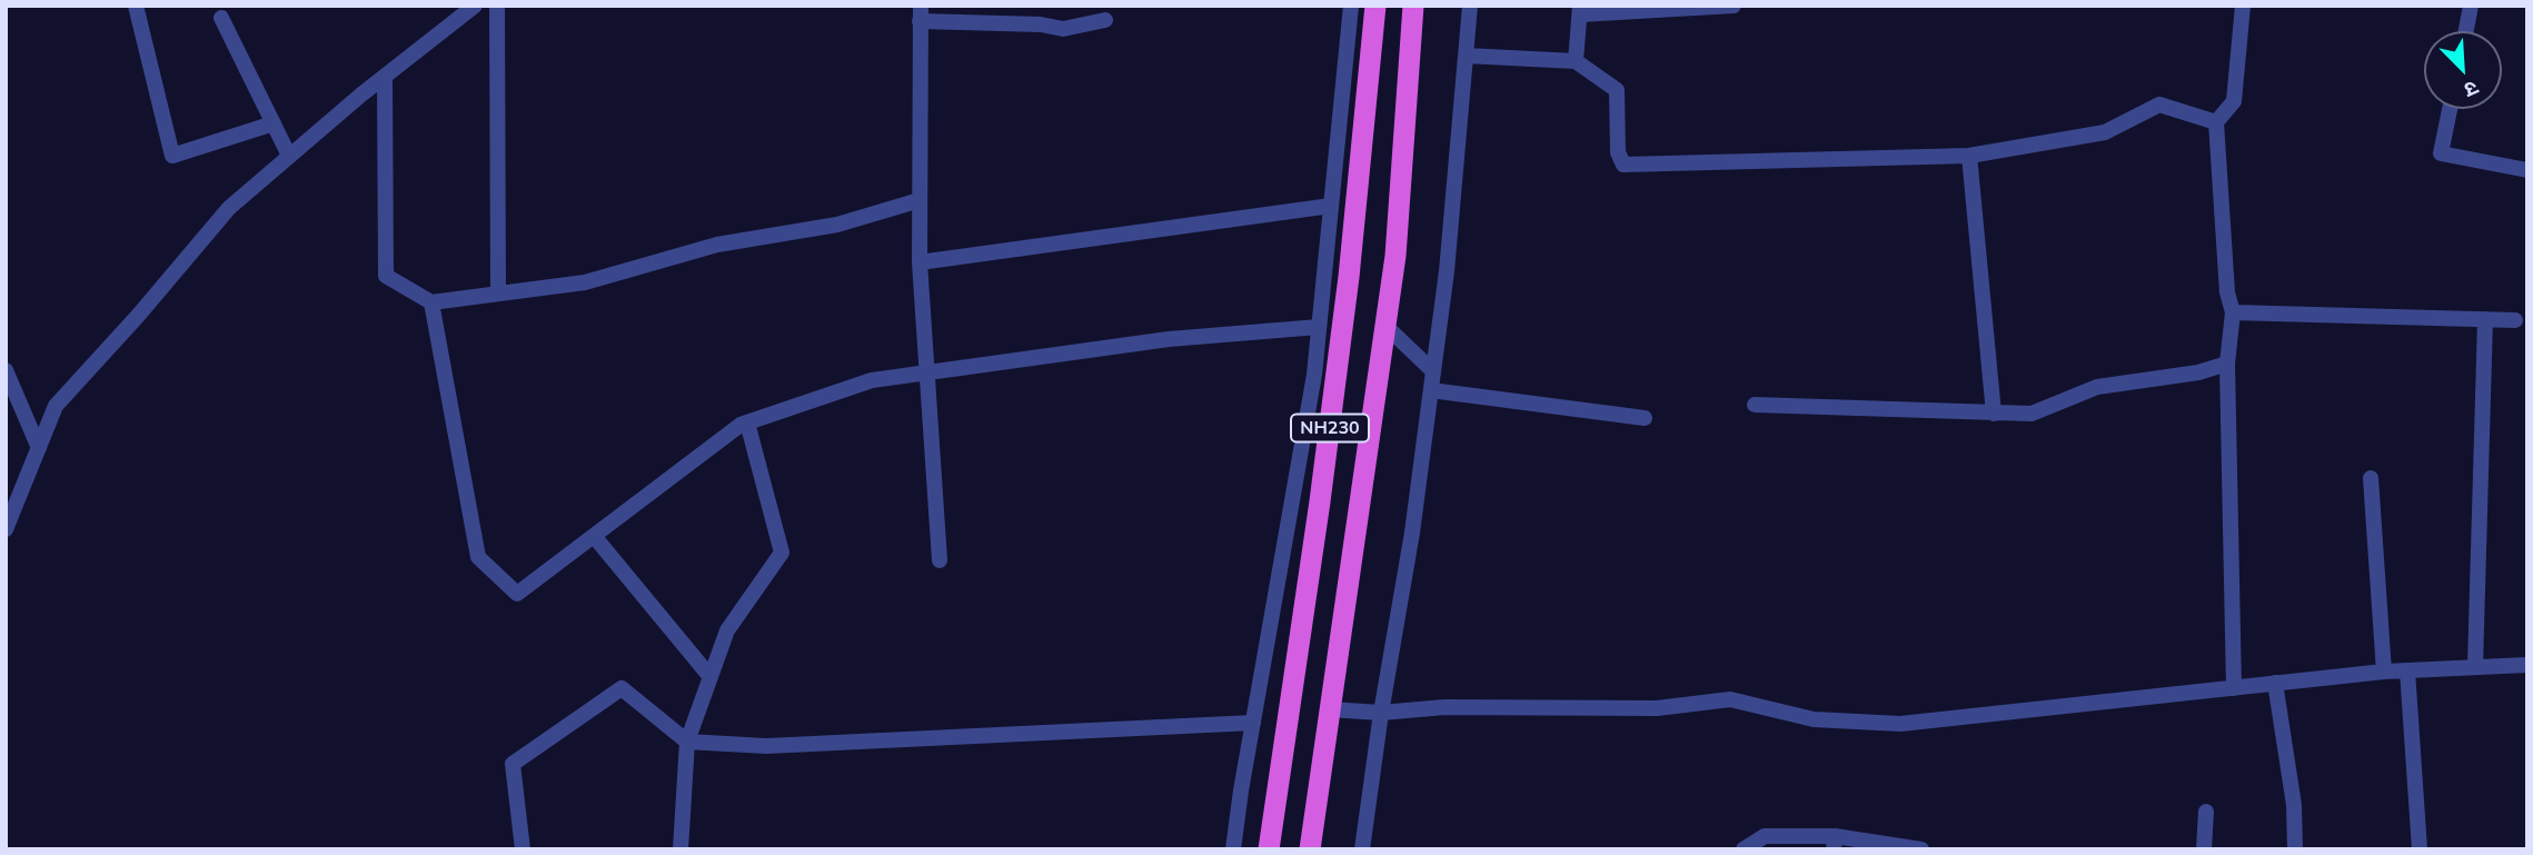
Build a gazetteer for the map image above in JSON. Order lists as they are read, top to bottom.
{
  "streets": {
    "highway": ["NH230"]
  },
  "north": "bottom right"
}
